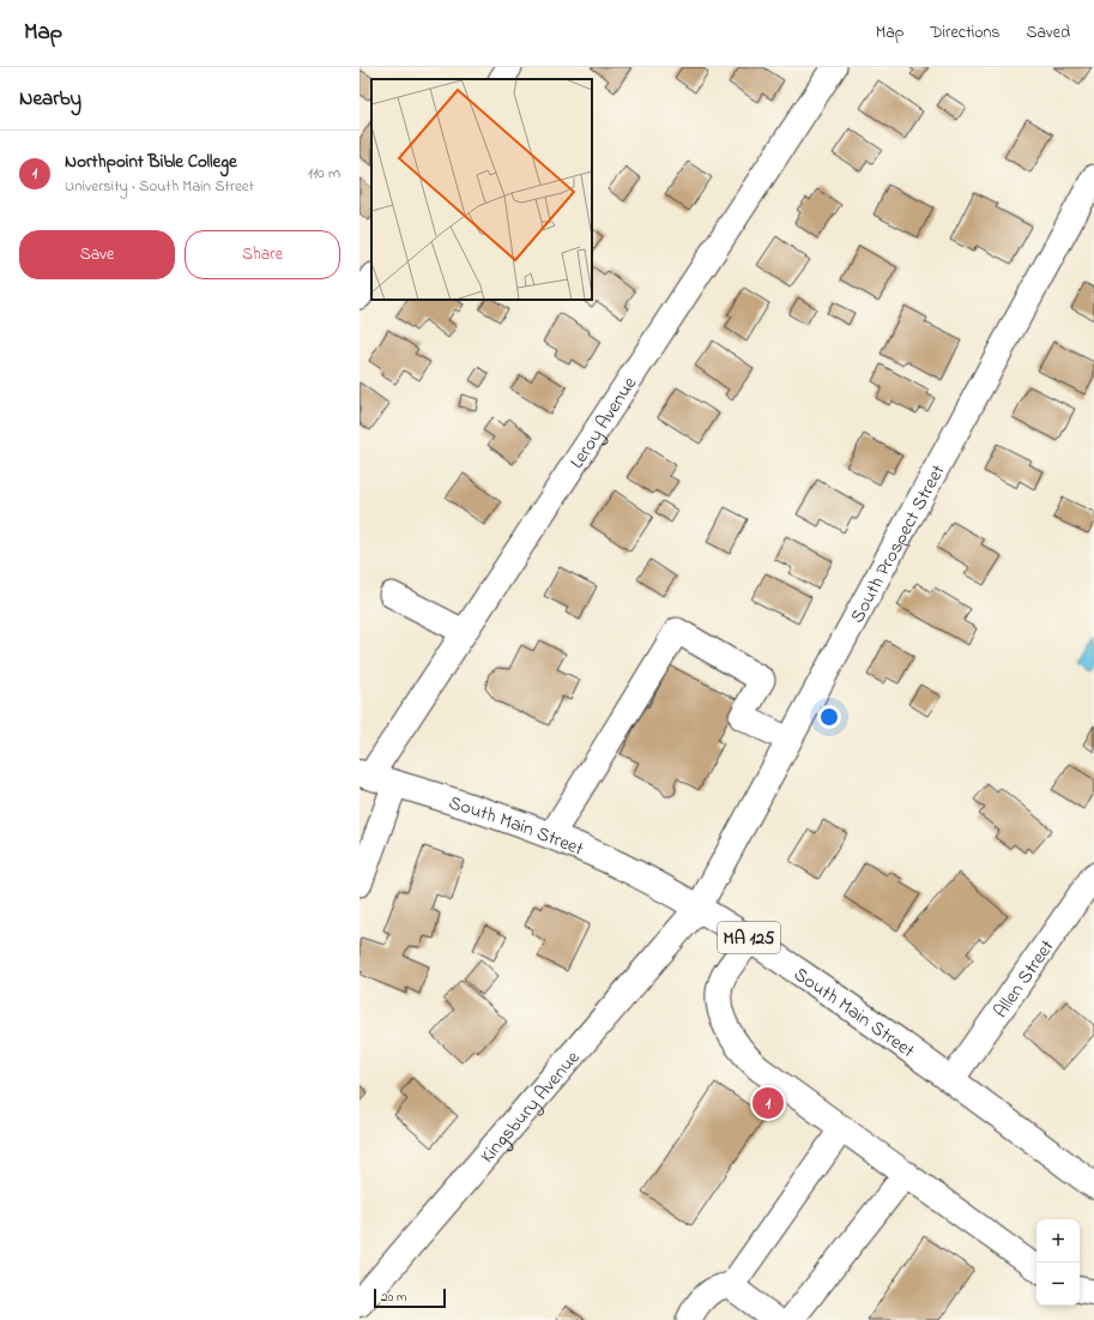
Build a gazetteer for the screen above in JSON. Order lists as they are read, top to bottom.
{
  "streets": {
    "main road": ["South Main Street", "MA 125", "Kingsbury Avenue"],
    "street": ["Leroy Avenue", "South Prospect Street", "Allen Street"]
  },
  "crossings": [
    ["Leroy Avenue", "South Main Street"],
    ["South Prospect Street", "South Main Street"],
    ["South Prospect Street", "Kingsbury Avenue"],
    ["South Main Street", "Allen Street"],
    ["South Main Street", "Kingsbury Avenue"]
  ],
  "scale_bar": "20 m",
  "page": {
    "header": "Map",
    "nav": ["Map", "Directions", "Saved"],
    "heading": "Nearby",
    "list": [
      {
        "mark": "1",
        "name": "Northpoint Bible College",
        "note": "University · South Main Street",
        "value": "110 m"
      }
    ],
    "buttons": ["Save", "Share"],
    "pins": "1",
    "map_buttons": ["+", "−"],
    "scale": "20 m"
  }
}
